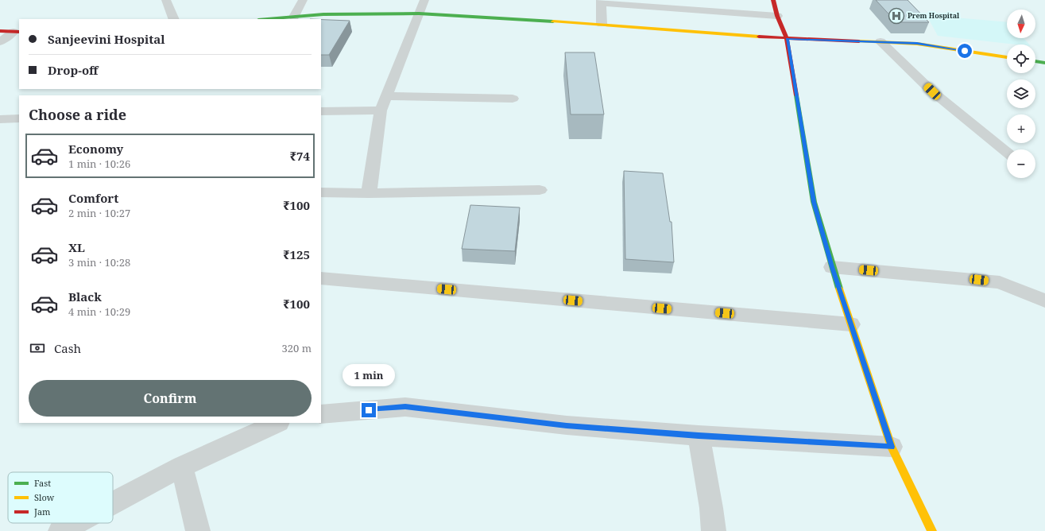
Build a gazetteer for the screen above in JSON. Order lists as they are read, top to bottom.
{
  "places": {
    "hospital": ["Prem Hospital"]
  },
  "legend": ["Fast", "Slow", "Jam"],
  "north": "bottom",
  "page": {
    "map_buttons": ["+", "−"],
    "banner": ["Sanjeevini Hospital", "Drop-off"],
    "heading": "Choose a ride",
    "list": [
      {
        "name": "Economy",
        "note": "1 min · 10:26",
        "value": "₹74"
      },
      {
        "name": "Comfort",
        "note": "2 min · 10:27",
        "value": "₹100"
      },
      {
        "name": "XL",
        "note": "3 min · 10:28",
        "value": "₹125"
      },
      {
        "name": "Black",
        "note": "4 min · 10:29",
        "value": "₹100"
      }
    ],
    "pay": ["Cash", "320 m"],
    "bubble": "1 min",
    "buttons": "Confirm"
  }
}
